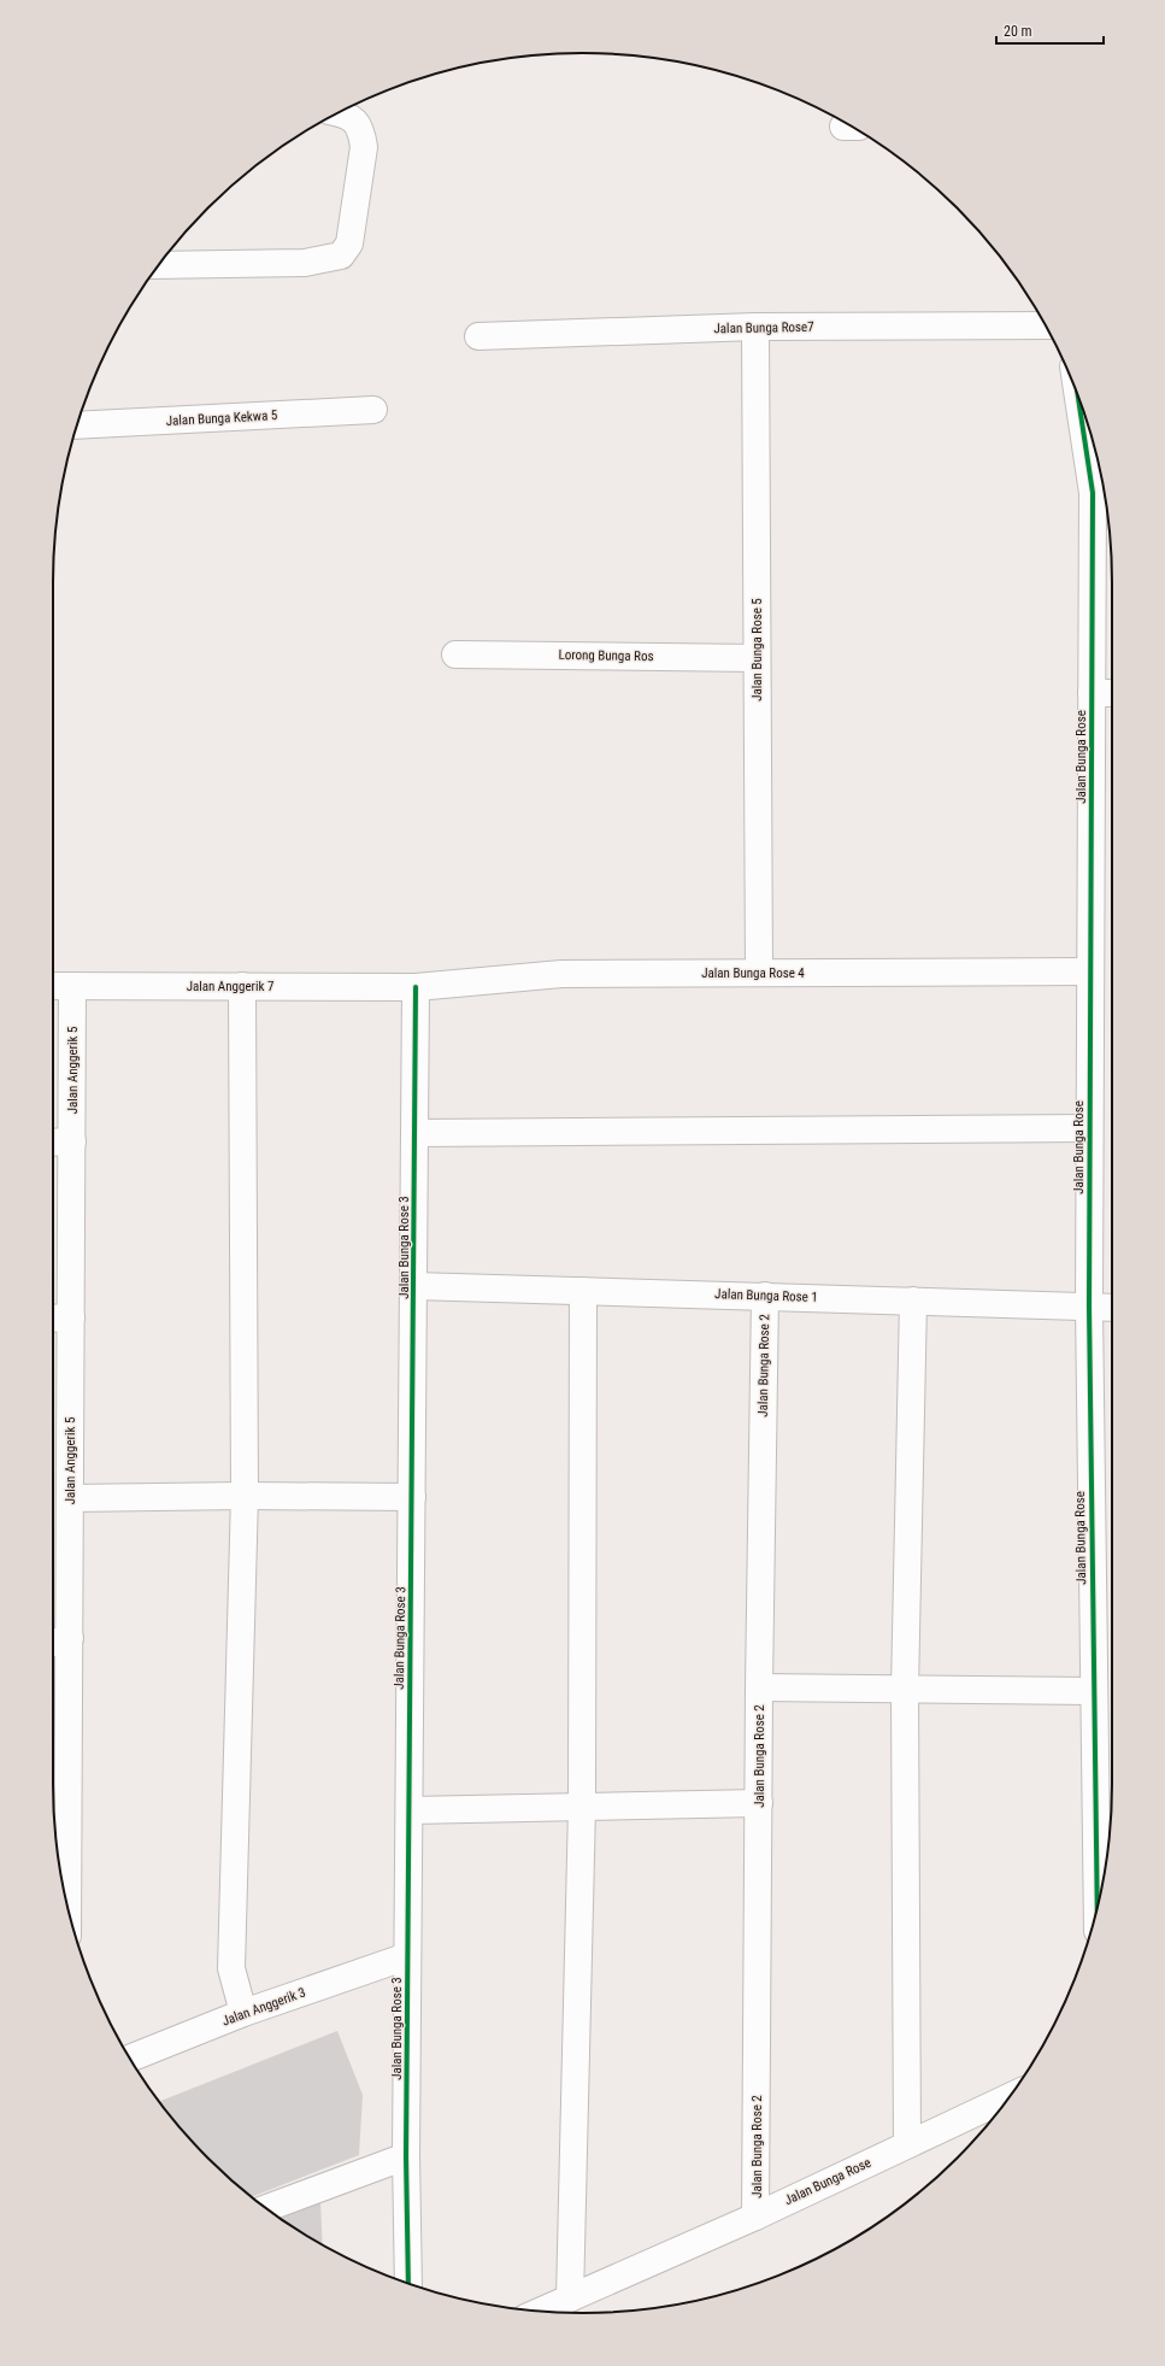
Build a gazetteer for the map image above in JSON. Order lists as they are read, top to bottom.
{
  "streets": {
    "street": [
      "Jalan Bunga Rose7",
      "Jalan Bunga Kekwa 5",
      "Jalan Bunga Rose 5",
      "Lorong Bunga Ros",
      "Jalan Bunga Rose",
      "Jalan Bunga Rose 4",
      "Jalan Anggerik 7",
      "Jalan Anggerik 5",
      "Jalan Bunga Rose 3",
      "Jalan Bunga Rose 1",
      "Jalan Bunga Rose 2",
      "Jalan Anggerik 3"
    ]
  },
  "crossings": [
    ["Jalan Bunga Rose7", "Jalan Bunga Rose 5"],
    ["Jalan Bunga Rose 5", "Lorong Bunga Ros"],
    ["Jalan Bunga Rose 5", "Jalan Bunga Rose 4"],
    ["Jalan Bunga Rose", "Jalan Bunga Rose 4"],
    ["Jalan Bunga Rose", "Jalan Bunga Rose 1"],
    ["Jalan Bunga Rose", "Jalan Bunga Rose 2"],
    ["Jalan Bunga Rose 4", "Jalan Anggerik 7"],
    ["Jalan Bunga Rose 4", "Jalan Bunga Rose 3"],
    ["Jalan Anggerik 7", "Jalan Anggerik 5"],
    ["Jalan Anggerik 7", "Jalan Bunga Rose 3"],
    ["Jalan Bunga Rose 3", "Jalan Bunga Rose 1"],
    ["Jalan Bunga Rose 3", "Jalan Anggerik 3"],
    ["Jalan Bunga Rose 1", "Jalan Bunga Rose 2"]
  ],
  "scale_bar": "20 m"
}
